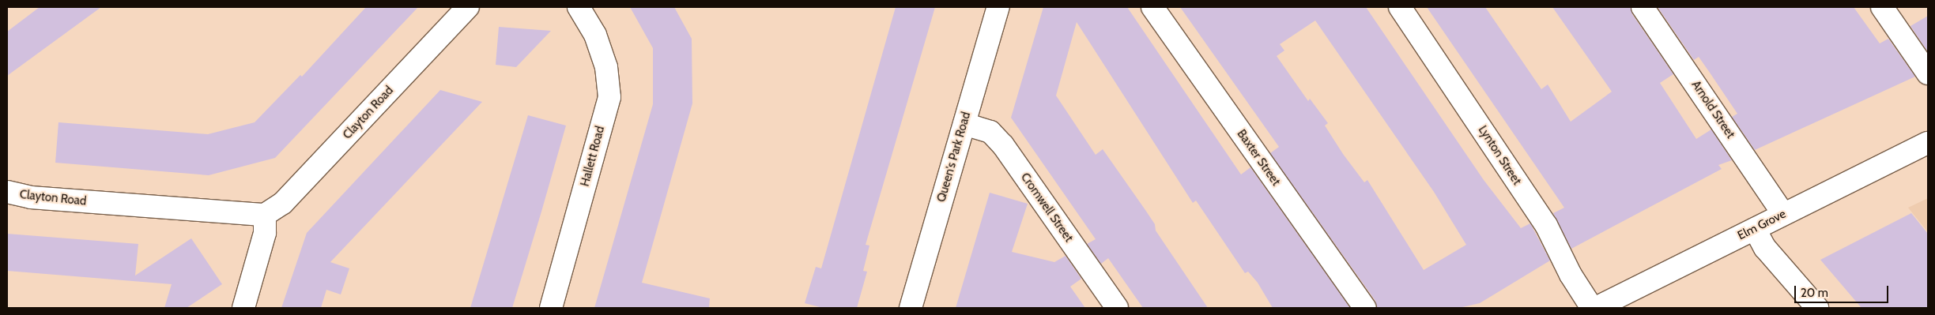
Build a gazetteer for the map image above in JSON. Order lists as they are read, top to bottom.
{
  "streets": {
    "street": [
      "Arnold Street",
      "Clayton Road",
      "Lynton Street",
      "Hallett Road",
      "Queen's Park Road",
      "Baxter Street",
      "Cromwell Street",
      "Elm Grove"
    ]
  },
  "crossings": [
    ["Arnold Street", "Elm Grove"],
    ["Queen's Park Road", "Cromwell Street"]
  ],
  "scale_bar": "20 m"
}
